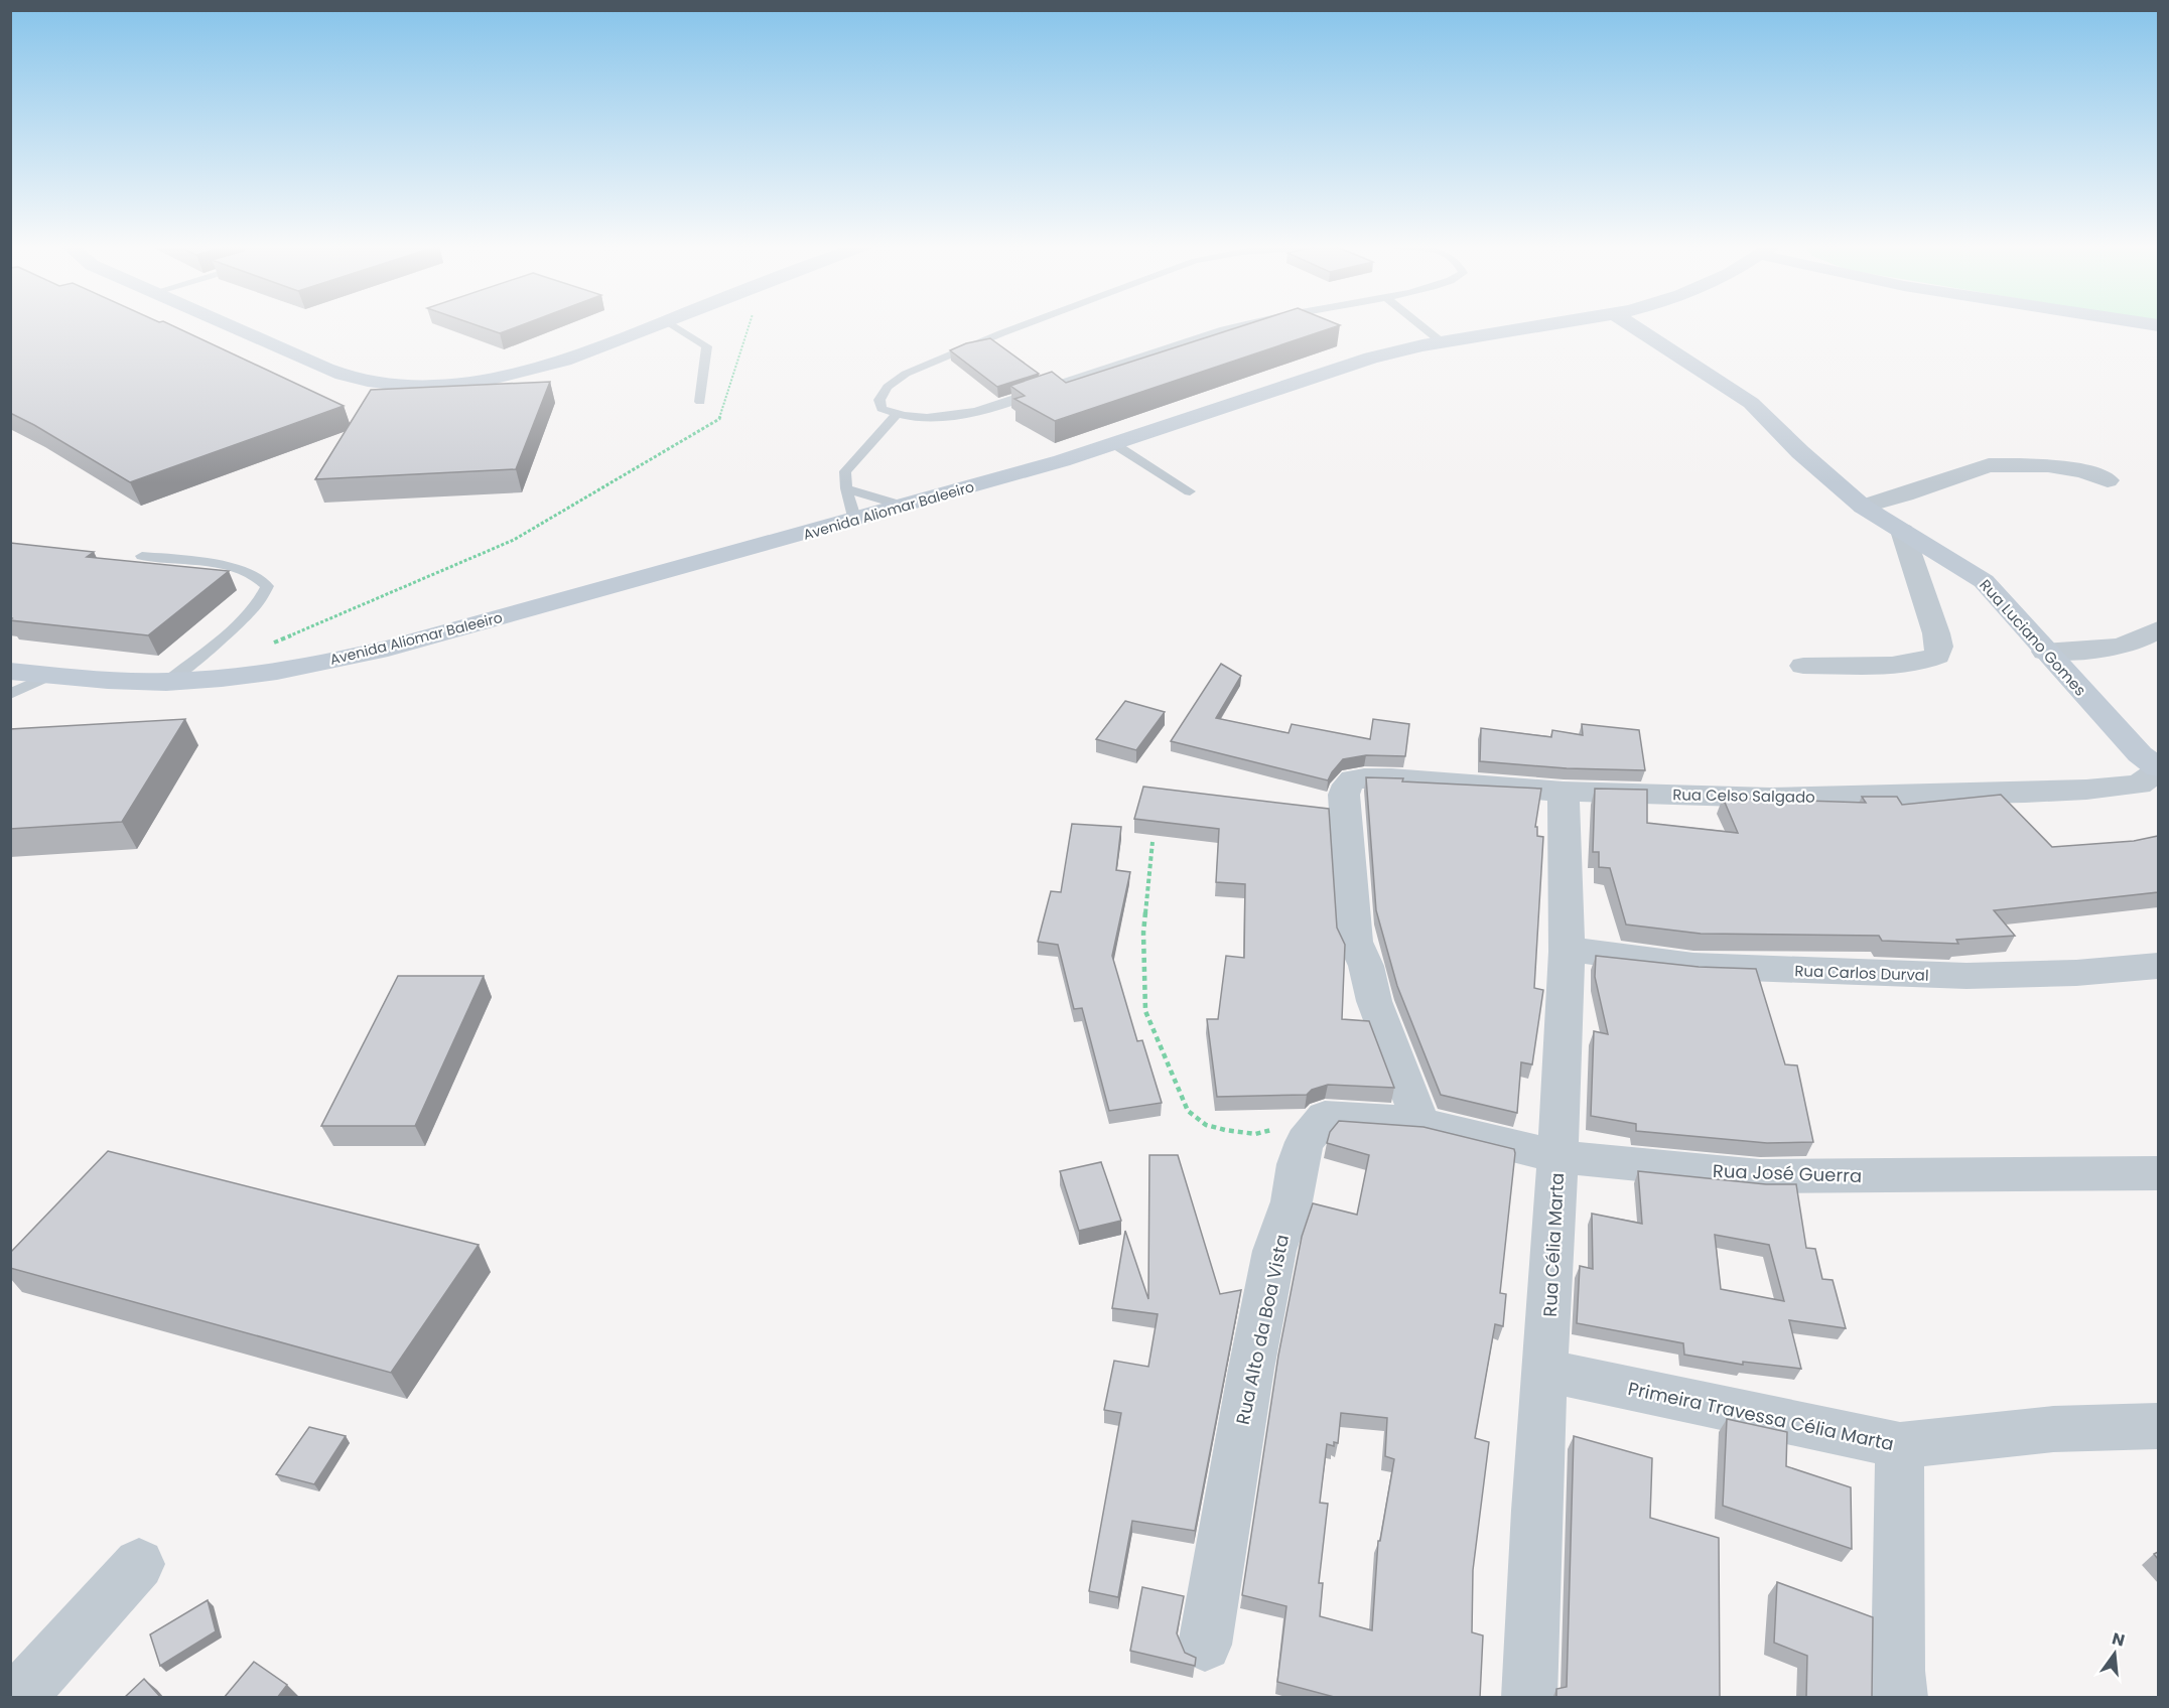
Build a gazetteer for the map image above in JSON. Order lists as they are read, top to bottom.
{
  "streets": {
    "main road": ["Avenida Aliomar Baleeiro", "Rua Luciano Gomes"],
    "street": [
      "Rua Celso Salgado",
      "Rua Carlos Durval",
      "Rua José Guerra",
      "Rua Célia Marta",
      "Rua Alto da Boa Vista",
      "Primeira Travessa Célia Marta"
    ]
  },
  "crossings": [
    ["Rua Luciano Gomes", "Rua Celso Salgado"],
    ["Rua Celso Salgado", "Rua José Guerra"],
    ["Rua Celso Salgado", "Rua Célia Marta"],
    ["Rua Carlos Durval", "Rua Célia Marta"],
    ["Rua José Guerra", "Rua Célia Marta"],
    ["Rua Célia Marta", "Primeira Travessa Célia Marta"]
  ],
  "north": "top"
}
